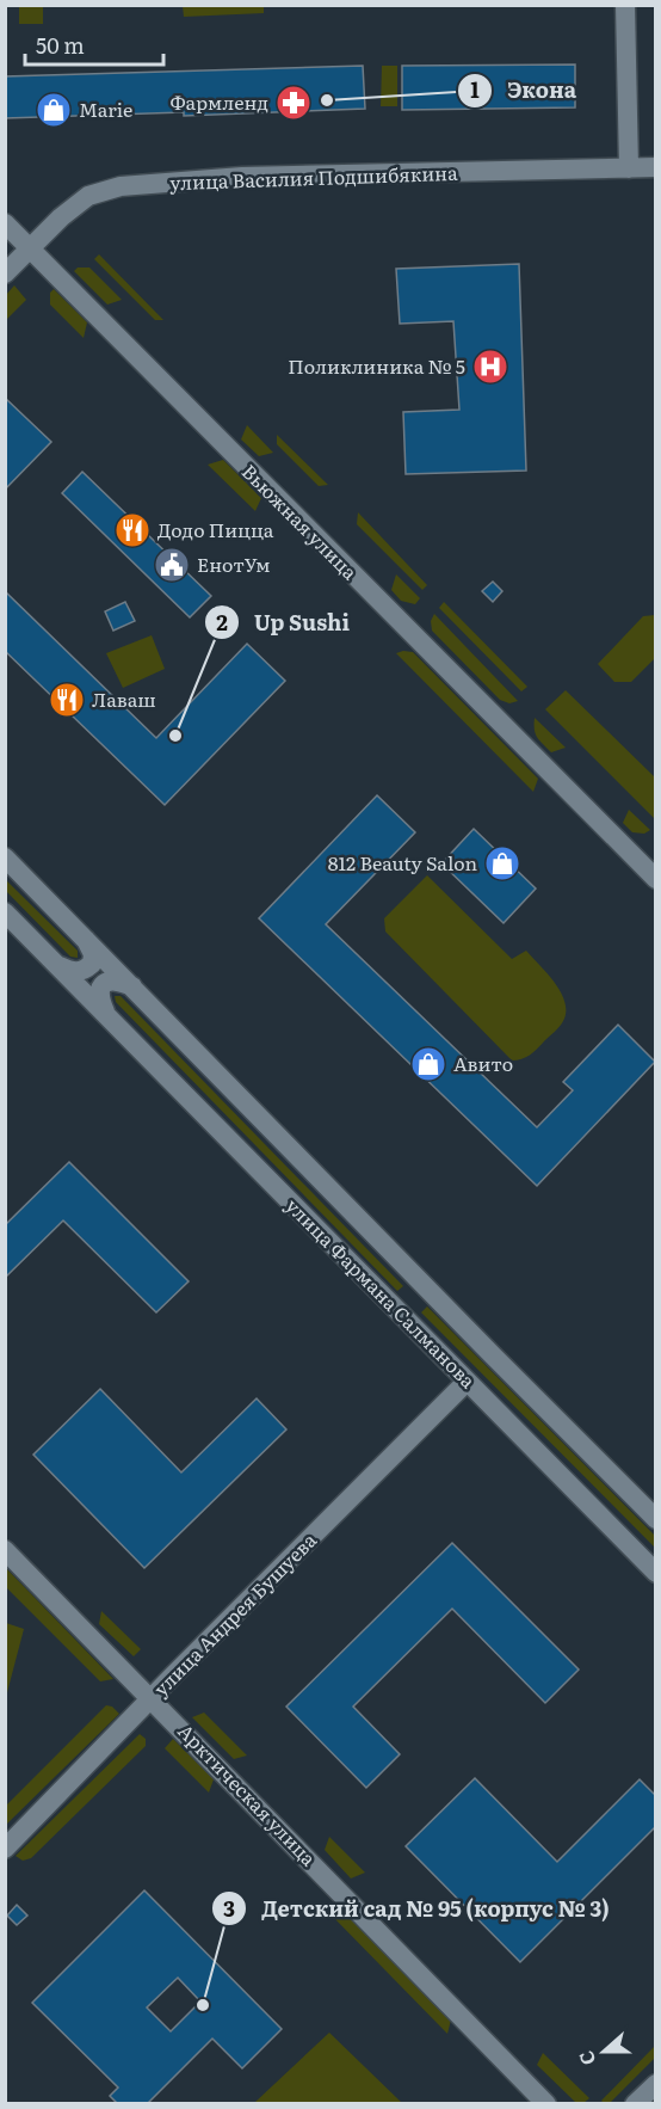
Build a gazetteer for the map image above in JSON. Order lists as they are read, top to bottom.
{
  "streets": {
    "street": [
      "улица Василия Подшибякина",
      "Вьюжная улица",
      "улица Фармана Салманова",
      "улица Андрея Бушуева",
      "Арктическая улица"
    ]
  },
  "crossings": [
    ["улица Василия Подшибякина", "Вьюжная улица"],
    ["улица Фармана Салманова", "улица Андрея Бушуева"],
    ["улица Андрея Бушуева", "Арктическая улица"]
  ],
  "places": {
    "other": ["Экона", "Up Sushi", "Детский сад № 95 (корпус № 3)"],
    "pharmacy": ["Фармленд"],
    "shop": ["Marie", "812 Beauty Salon", "Авито"],
    "hospital": ["Поликлиника № 5"],
    "restaurant": ["Додо Пицца", "Лаваш"],
    "public building": ["ЕнотУм"]
  },
  "scale_bar": "50 m",
  "north": "left"
}
